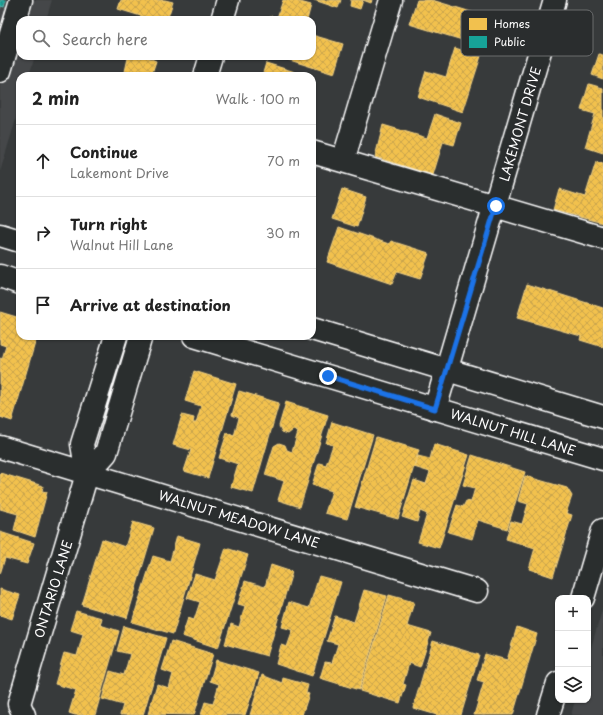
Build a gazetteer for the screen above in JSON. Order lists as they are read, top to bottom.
{
  "streets": {
    "street": [
      "LAKEMONT DRIVE",
      "WALNUT HILL LANE",
      "WALNUT MEADOW LANE",
      "ONTARIO LANE"
    ]
  },
  "crossings": [
    ["LAKEMONT DRIVE", "WALNUT HILL LANE"],
    ["WALNUT MEADOW LANE", "ONTARIO LANE"]
  ],
  "legend": ["Homes", "Public"],
  "page": {
    "search": "Search here",
    "heading": ["2 min", "Walk · 100 m"],
    "list": [
      ["Continue", "Lakemont Drive", "70 m"],
      ["Turn right", "Walnut Hill Lane", "30 m"],
      "Arrive at destination"
    ],
    "map_buttons": ["+", "−"]
  }
}
